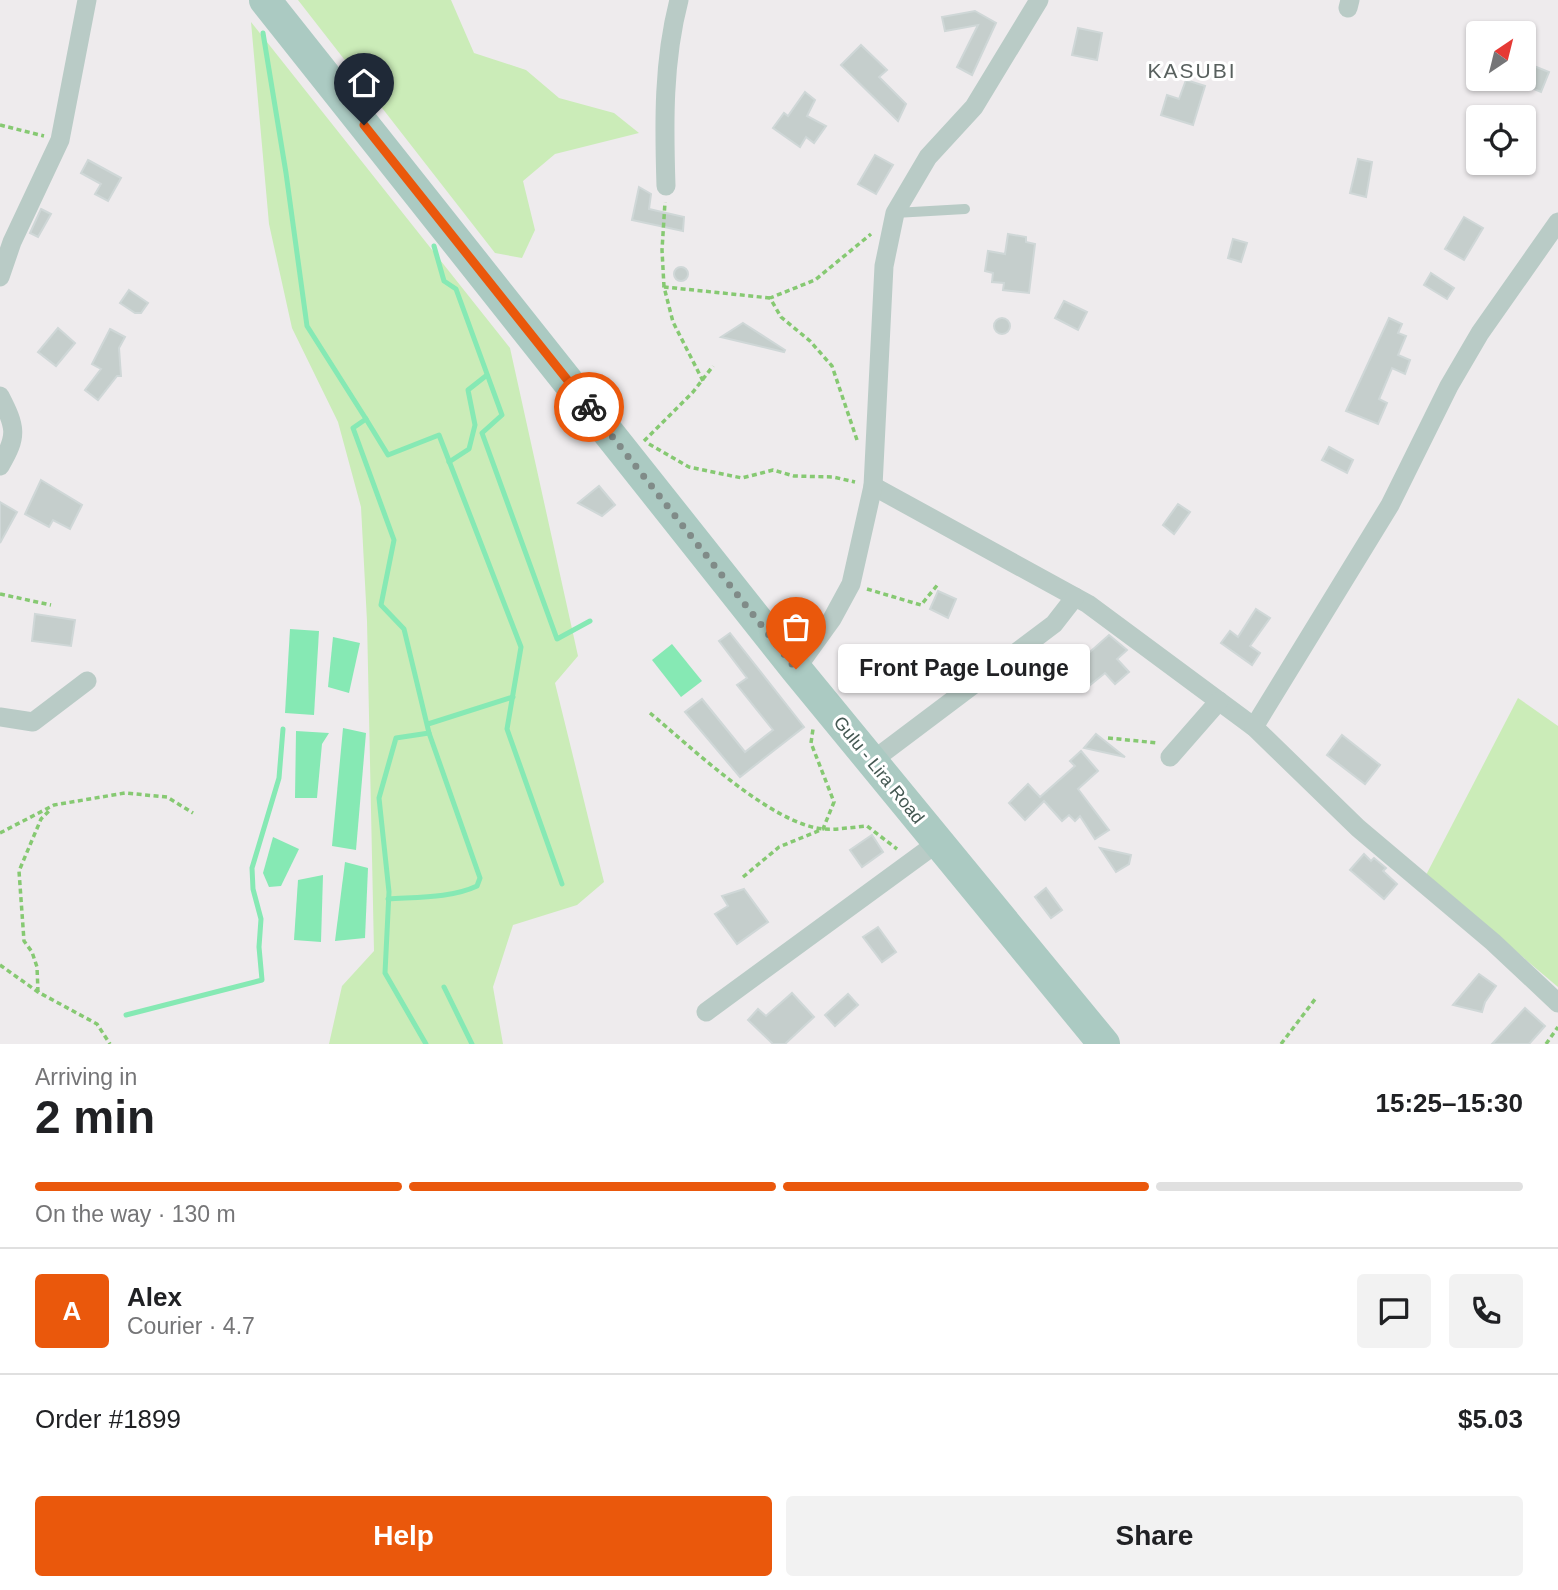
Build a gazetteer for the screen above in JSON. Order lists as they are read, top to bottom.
{
  "streets": {
    "main road": ["Gulu - Lira Road"]
  },
  "districts": ["KASUBI"],
  "places": ["Front Page Lounge"],
  "north": "top right",
  "page": {
    "bubble": "Front Page Lounge",
    "heading": ["2 min", "Arriving in", "15:25–15:30"],
    "panel": [
      "Alex",
      "Courier · 4.7",
      "Order #1899",
      "$5.03"
    ],
    "bar": "On the way · 130 m",
    "round": "A",
    "buttons": ["Help", "Share"]
  }
}
